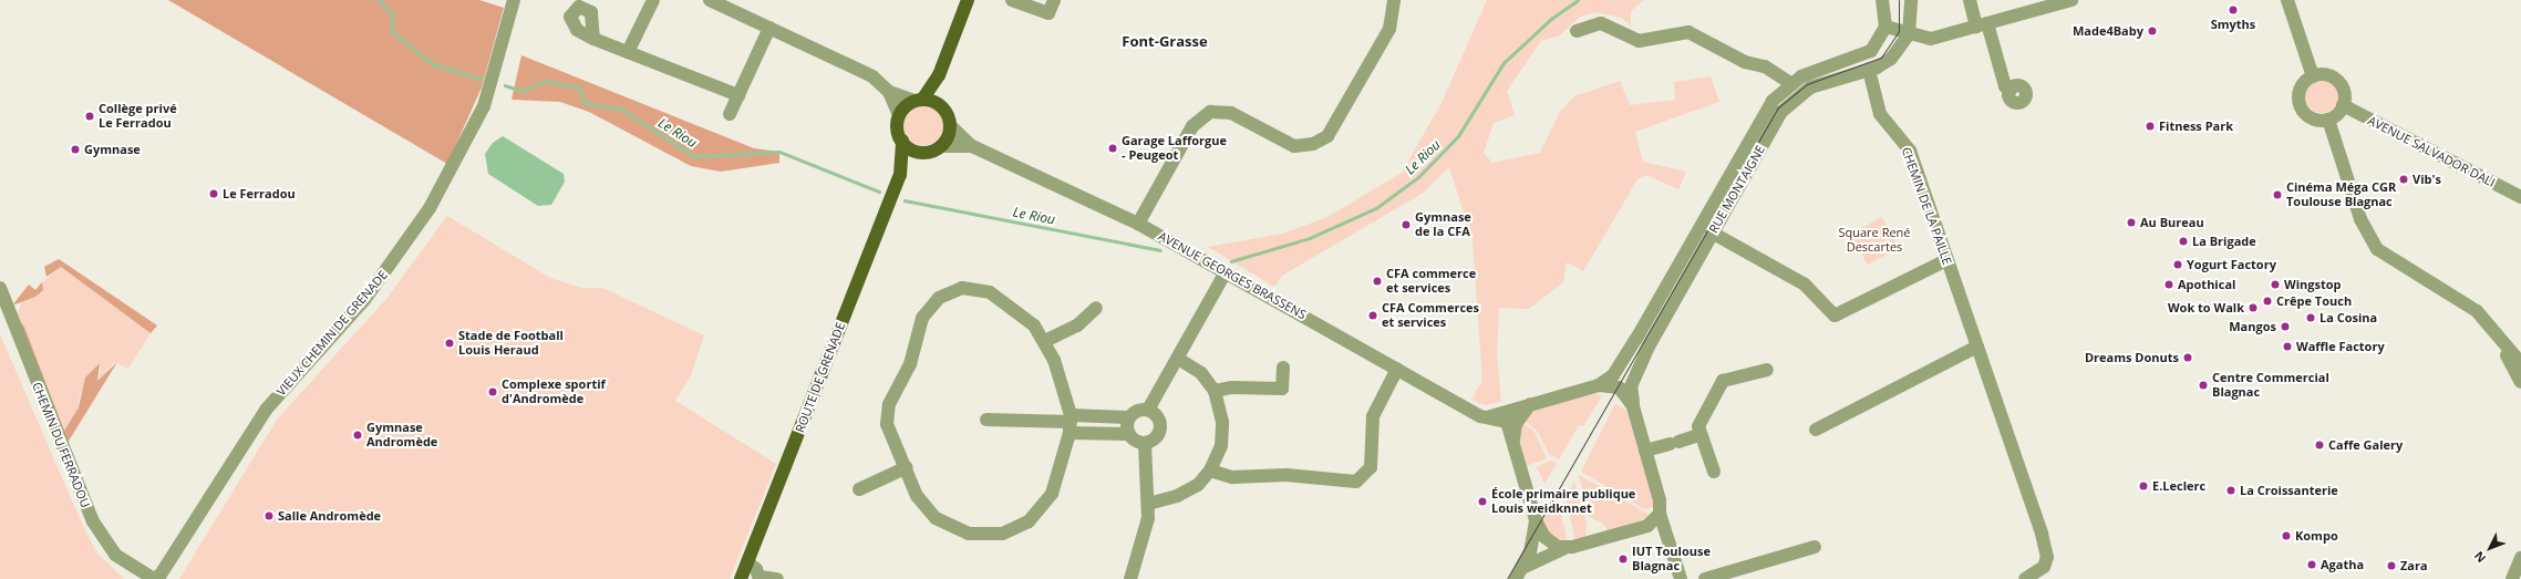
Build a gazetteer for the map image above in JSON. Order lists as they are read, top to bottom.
{
  "streets": {
    "main road": ["ROUTE DE GRENADE"],
    "street": [
      "AVENUE SALVADOR DALI",
      "RUE MONTAIGNE",
      "CHEMIN DE LA PAILLE",
      "AVENUE GEORGES BRASSENS",
      "VIEUX CHEMIN DE GRENADE",
      "CHEMIN DU FERRADOU"
    ]
  },
  "crossings": [
    ["RUE MONTAIGNE", "CHEMIN DE LA PAILLE"],
    ["RUE MONTAIGNE", "AVENUE GEORGES BRASSENS"],
    ["VIEUX CHEMIN DE GRENADE", "CHEMIN DU FERRADOU"]
  ],
  "districts": ["Font-Grasse"],
  "water": ["Le Riou"],
  "parks": ["Square René Descartes"],
  "places": [
    "Smyths",
    "Made4Baby",
    "Collège privé Le Ferradou",
    "Fitness Park",
    "Garage Lafforgue - Peugeot",
    "Gymnase",
    "Vib's",
    "Le Ferradou",
    "Cinéma Méga CGR Toulouse Blagnac",
    "Au Bureau",
    "Gymnase de la CFA",
    "La Brigade",
    "Yogurt Factory",
    "CFA commerce et services",
    "Apothical",
    "Wingstop",
    "Crêpe Touch",
    "Wok to Walk",
    "CFA Commerces et services",
    "La Cosina",
    "Mangos",
    "Stade de Football Louis Heraud",
    "Waffle Factory",
    "Dreams Donuts",
    "Centre Commercial Blagnac",
    "Complexe sportif d'Andromède",
    "Gymnase Andromède",
    "Caffe Galery",
    "E.Leclerc",
    "La Croissanterie",
    "École primaire publique Louis weidknnet",
    "Salle Andromède",
    "Kompo",
    "IUT Toulouse Blagnac",
    "Agatha",
    "Zara"
  ],
  "north": "bottom left"
}
